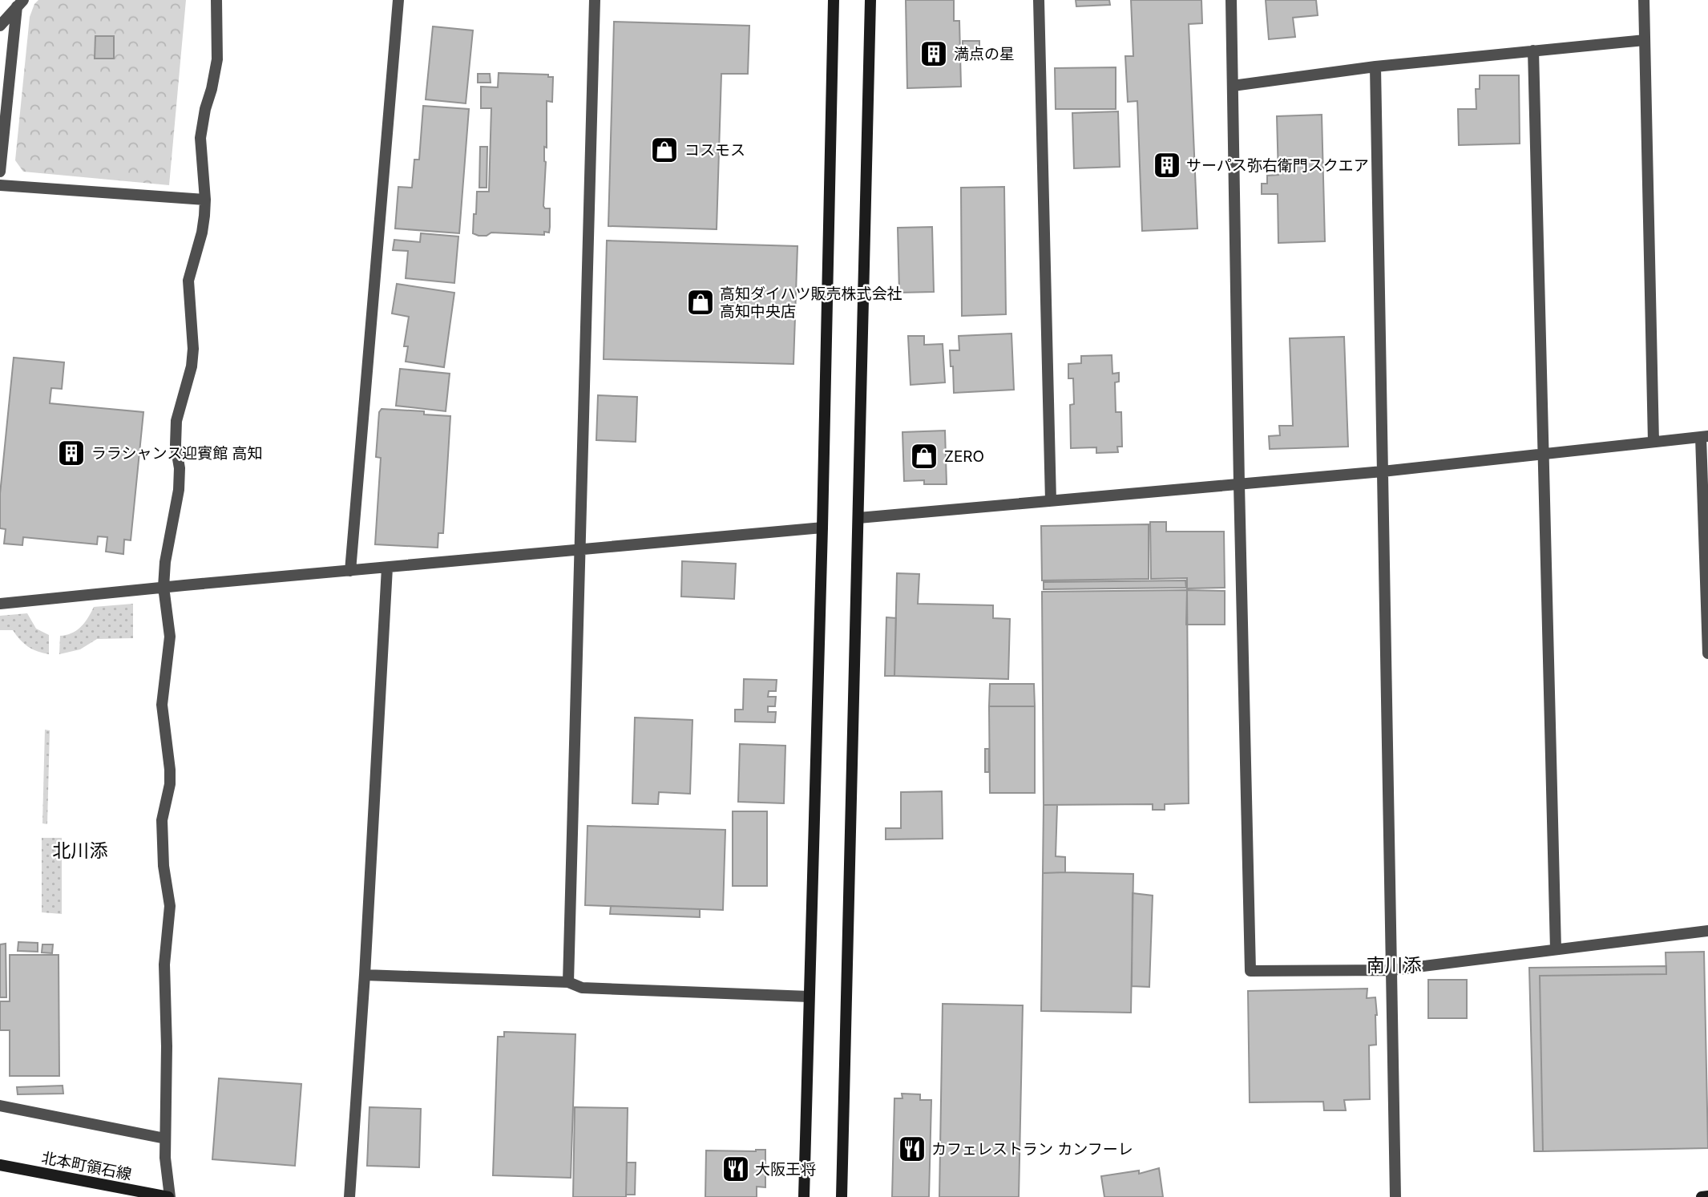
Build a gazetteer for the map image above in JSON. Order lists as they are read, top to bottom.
{
  "streets": {
    "street": ["北本町領石線"]
  },
  "districts": ["北川添", "南川添"],
  "places": {
    "building": ["満点の星", "サーパス弥右衛門スクエア", "ララシャンス迎賓館 高知"],
    "shop": ["コスモス", "高知ダイハツ販売株式会社 高知中央店", "ZERO"],
    "restaurant": ["カフェレストラン カンフーレ", "大阪王将"]
  }
}
